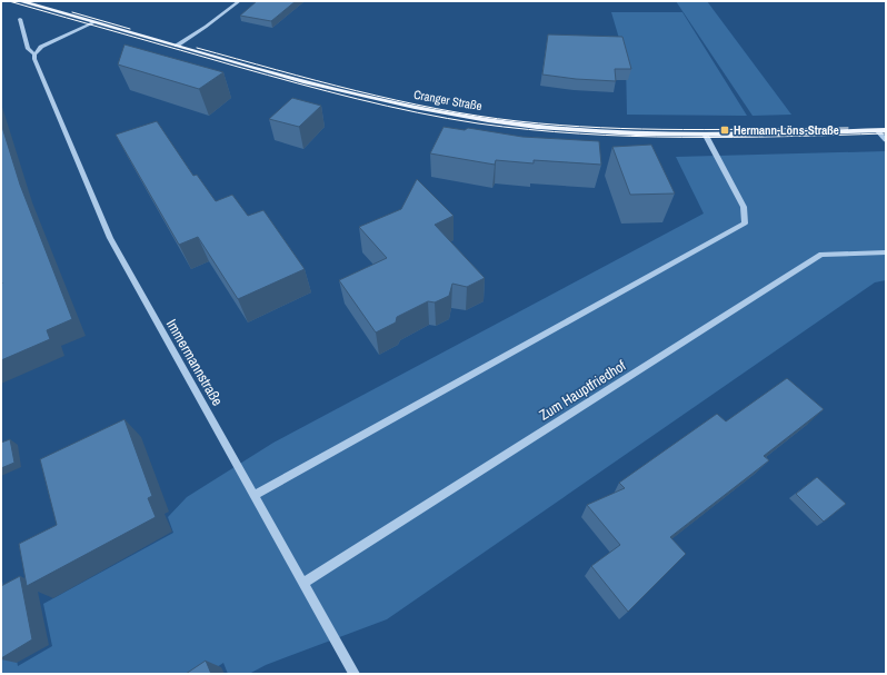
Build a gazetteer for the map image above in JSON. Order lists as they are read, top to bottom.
{
  "streets": {
    "main road": ["Cranger Straße"],
    "street": ["Immermannstraße", "Zum Hauptfriedhof"]
  },
  "crossings": [
    ["Immermannstraße", "Zum Hauptfriedhof"]
  ],
  "places": {
    "transit": ["Hermann-Löns-Straße"]
  }
}
